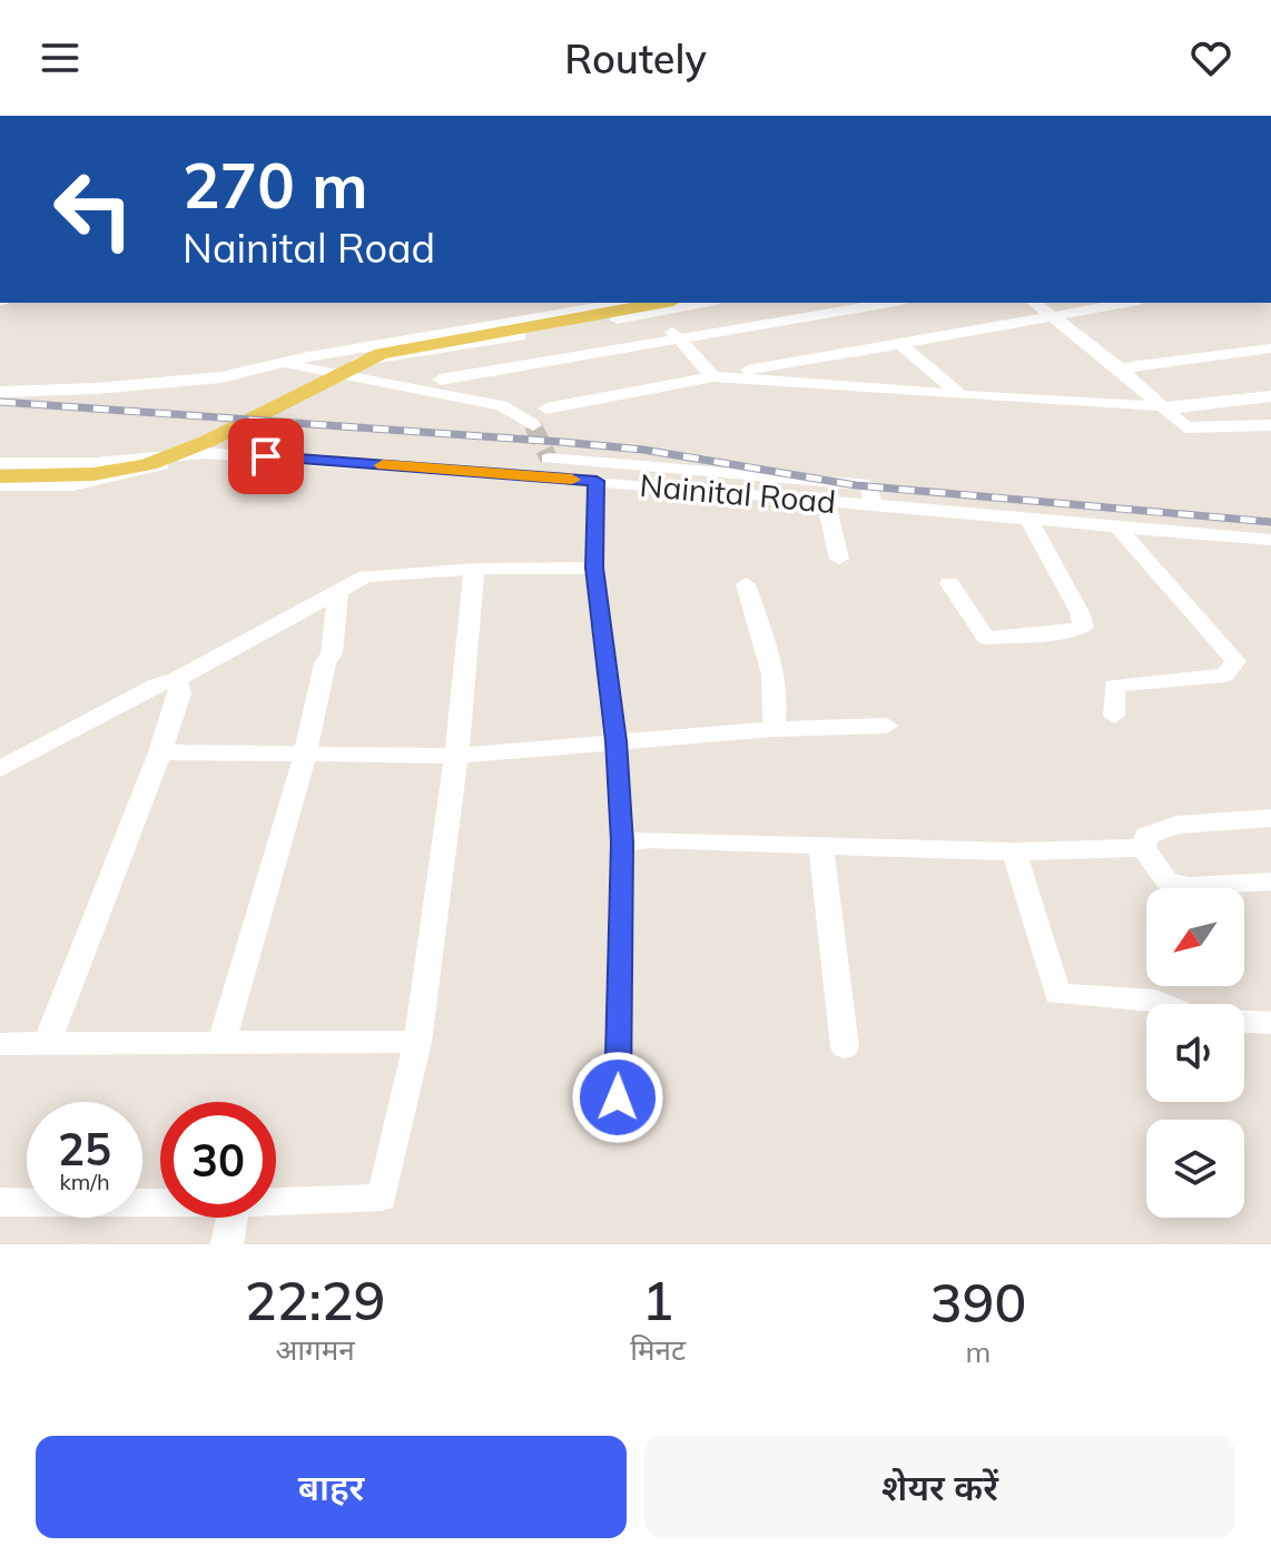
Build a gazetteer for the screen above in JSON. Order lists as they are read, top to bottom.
{
  "streets": {
    "street": ["Nainital Road"]
  },
  "north": "bottom left",
  "page": {
    "header": "Routely",
    "turn": ["270 m", "Nainital Road"],
    "speed": "25 km/h",
    "limit": "30",
    "eta": [
      "22:29",
      "आगमन",
      "1",
      "मिनट",
      "390",
      "m"
    ],
    "buttons": ["बाहर", "शेयर करें"]
  }
}
